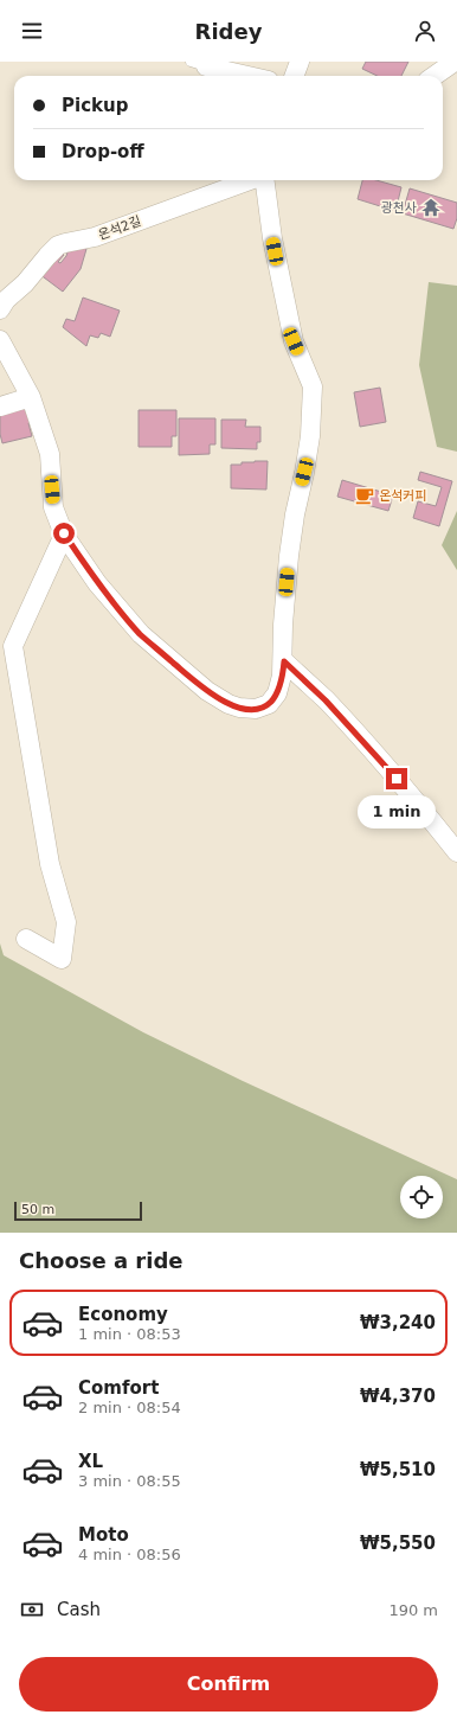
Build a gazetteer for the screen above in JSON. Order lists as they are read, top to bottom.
{
  "streets": {
    "street": ["온석2길"]
  },
  "places": {
    "temple": ["광천사"],
    "cafe": ["온석커피"]
  },
  "scale_bar": "50 m",
  "page": {
    "header": "Ridey",
    "banner": ["Pickup", "Drop-off"],
    "bubble": "1 min",
    "scale": "50 m",
    "heading": "Choose a ride",
    "list": [
      {
        "name": "Economy",
        "note": "1 min · 08:53",
        "value": "₩3,240"
      },
      {
        "name": "Comfort",
        "note": "2 min · 08:54",
        "value": "₩4,370"
      },
      {
        "name": "XL",
        "note": "3 min · 08:55",
        "value": "₩5,510"
      },
      {
        "name": "Moto",
        "note": "4 min · 08:56",
        "value": "₩5,550"
      }
    ],
    "pay": ["Cash", "190 m"],
    "buttons": "Confirm"
  }
}
